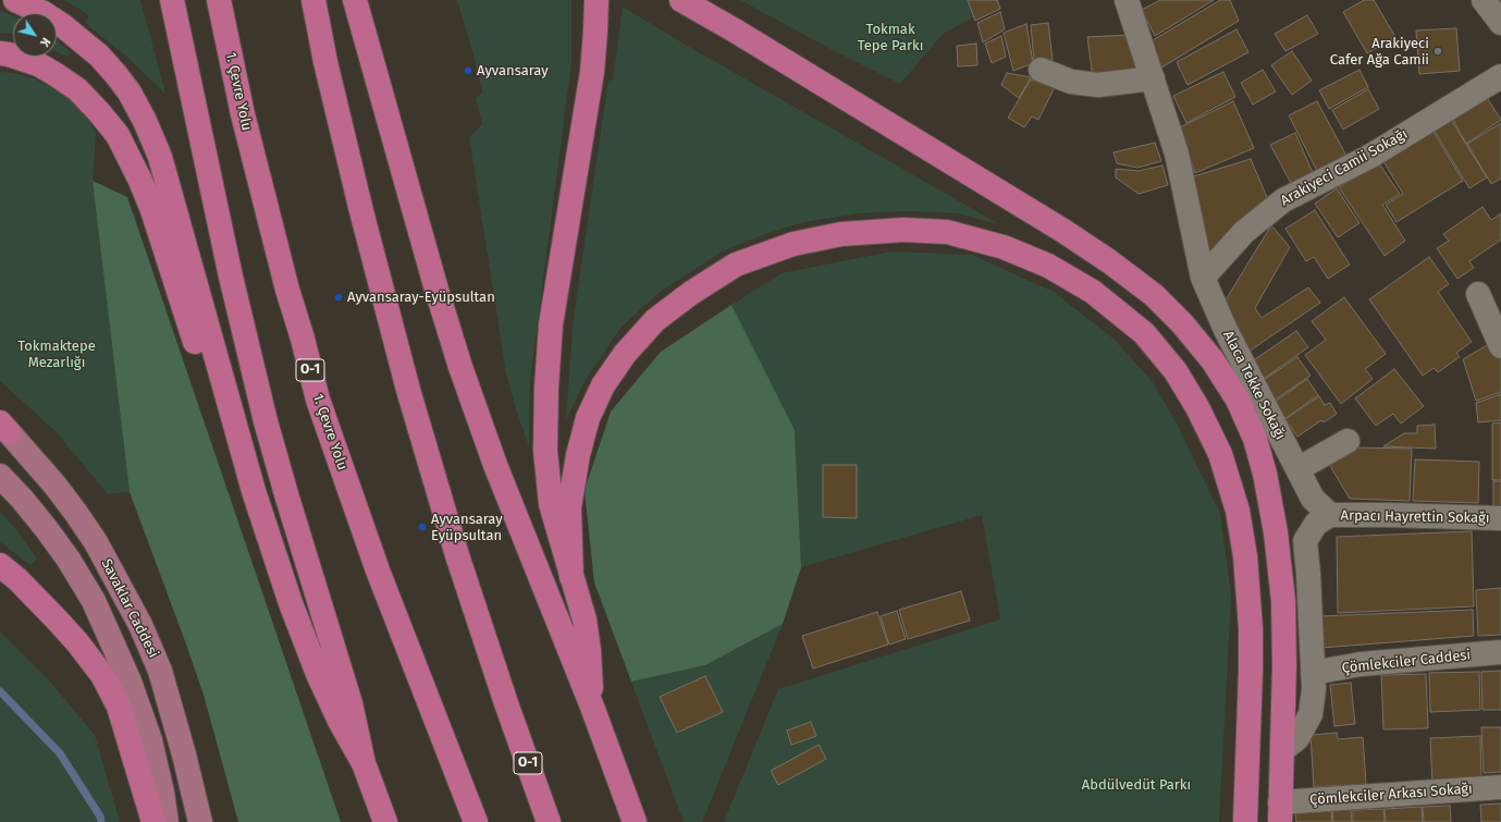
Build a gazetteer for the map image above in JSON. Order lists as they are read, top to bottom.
{
  "streets": {
    "highway": ["1. Çevre Yolu", "O-1"],
    "main road": ["Savaklar Caddesi"],
    "street": [
      "Arakiyeci Camii Sokağı",
      "Alaca Tekke Sokağı",
      "Arpacı Hayrettin Sokağı",
      "Çömlekciler Caddesi",
      "Çömlekciler Arkası Sokağı"
    ]
  },
  "crossings": [
    ["Arakiyeci Camii Sokağı", "Alaca Tekke Sokağı"],
    ["Alaca Tekke Sokağı", "Arpacı Hayrettin Sokağı"]
  ],
  "parks": ["Tokmak Tepe Parkı", "Tokmaktepe Mezarlığı", "Abdülvedüt Parkı"],
  "places": [
    "Arakiyeci Cafer Ağa Camii",
    "Ayvansaray",
    "Ayvansaray-Eyüpsultan",
    "Ayvansaray Eyüpsultan"
  ],
  "north": "bottom right"
}
